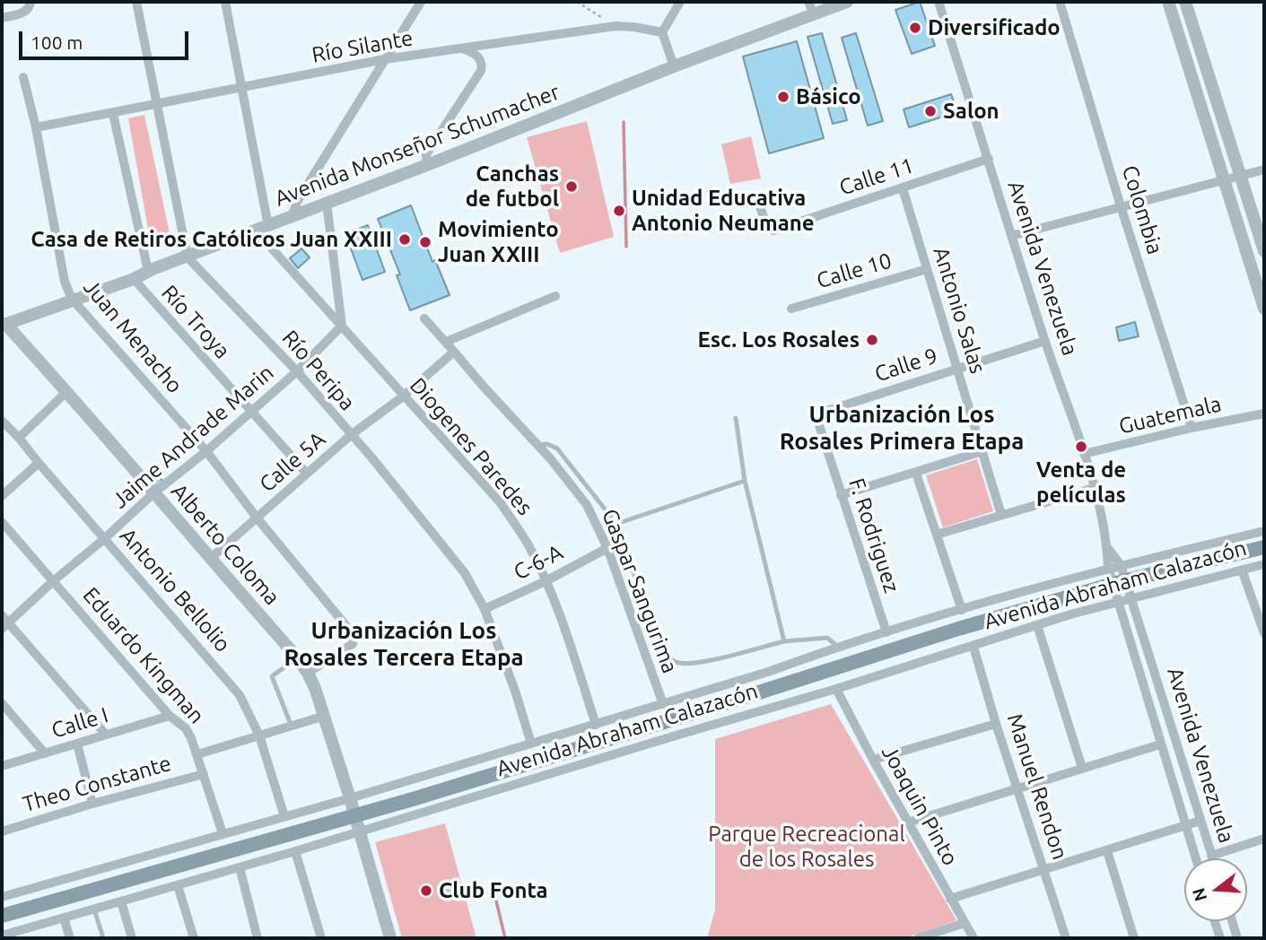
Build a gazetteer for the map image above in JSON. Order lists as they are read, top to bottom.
{
  "streets": {
    "main road": ["Avenida Abraham Calazacón"],
    "street": [
      "Río Silante",
      "Avenida Monseñor Schumacher",
      "Calle 11",
      "Colombia",
      "Avenida Venezuela",
      "Calle 10",
      "Antonio Salas",
      "Río Troya",
      "Juan Menacho",
      "Calle 9",
      "Río Peripa",
      "Guatemala",
      "Jaime Andrade Marin",
      "Diogenes Paredes",
      "Calle 5A",
      "F. Rodriguez",
      "Alberto Coloma",
      "C-6-A",
      "Antonio Bellolio",
      "Gaspar Sangurima",
      "Eduardo Kingman",
      "Calle I",
      "Theo Constante",
      "Manuel Rendon",
      "Joaquin Pinto"
    ]
  },
  "crossings": [
    ["Río Silante", "Río Troya"],
    ["Río Silante", "Juan Menacho"],
    ["Avenida Monseñor Schumacher", "Río Troya"],
    ["Avenida Monseñor Schumacher", "Juan Menacho"],
    ["Avenida Monseñor Schumacher", "Río Peripa"],
    ["Avenida Monseñor Schumacher", "Diogenes Paredes"],
    ["Avenida Monseñor Schumacher", "Alberto Coloma"],
    ["Calle 11", "Avenida Venezuela"],
    ["Calle 11", "Antonio Salas"],
    ["Colombia", "Guatemala"],
    ["Avenida Venezuela", "Calle 9"],
    ["Avenida Venezuela", "Guatemala"],
    ["Avenida Venezuela", "Avenida Abraham Calazacón"],
    ["Calle 10", "Antonio Salas"],
    ["Antonio Salas", "Calle 9"],
    ["Río Troya", "Jaime Andrade Marin"],
    ["Río Troya", "Calle 5A"],
    ["Juan Menacho", "Jaime Andrade Marin"],
    ["Juan Menacho", "Calle 5A"],
    ["Juan Menacho", "Alberto Coloma"],
    ["Calle 9", "F. Rodriguez"],
    ["Río Peripa", "Jaime Andrade Marin"],
    ["Río Peripa", "Calle 5A"],
    ["Río Peripa", "C-6-A"],
    ["Río Peripa", "Avenida Abraham Calazacón"],
    ["Jaime Andrade Marin", "Diogenes Paredes"],
    ["Jaime Andrade Marin", "Alberto Coloma"],
    ["Jaime Andrade Marin", "Antonio Bellolio"],
    ["Jaime Andrade Marin", "Eduardo Kingman"],
    ["Diogenes Paredes", "Calle 5A"],
    ["Diogenes Paredes", "C-6-A"],
    ["Diogenes Paredes", "Avenida Abraham Calazacón"],
    ["Calle 5A", "Alberto Coloma"],
    ["Calle 5A", "Gaspar Sangurima"],
    ["F. Rodriguez", "Avenida Abraham Calazacón"],
    ["Alberto Coloma", "Avenida Abraham Calazacón"],
    ["C-6-A", "Gaspar Sangurima"],
    ["Avenida Abraham Calazacón", "Antonio Bellolio"],
    ["Avenida Abraham Calazacón", "Gaspar Sangurima"],
    ["Avenida Abraham Calazacón", "Eduardo Kingman"],
    ["Avenida Abraham Calazacón", "Manuel Rendon"],
    ["Avenida Abraham Calazacón", "Joaquin Pinto"],
    ["Eduardo Kingman", "Calle I"],
    ["Eduardo Kingman", "Theo Constante"]
  ],
  "districts": ["Urbanización Los Rosales Primera Etapa", "Urbanización Los Rosales Tercera Etapa"],
  "parks": ["Parque Recreacional de los Rosales"],
  "places": [
    "Diversificado",
    "Básico",
    "Salon",
    "Canchas de futbol",
    "Unidad Educativa Antonio Neumane",
    "Casa de Retiros Católicos Juan XXIII",
    "Movimiento Juan XXIII",
    "Esc. Los Rosales",
    "Venta de películas",
    "Club Fonta"
  ],
  "scale_bar": "100 m",
  "north": "left"
}
